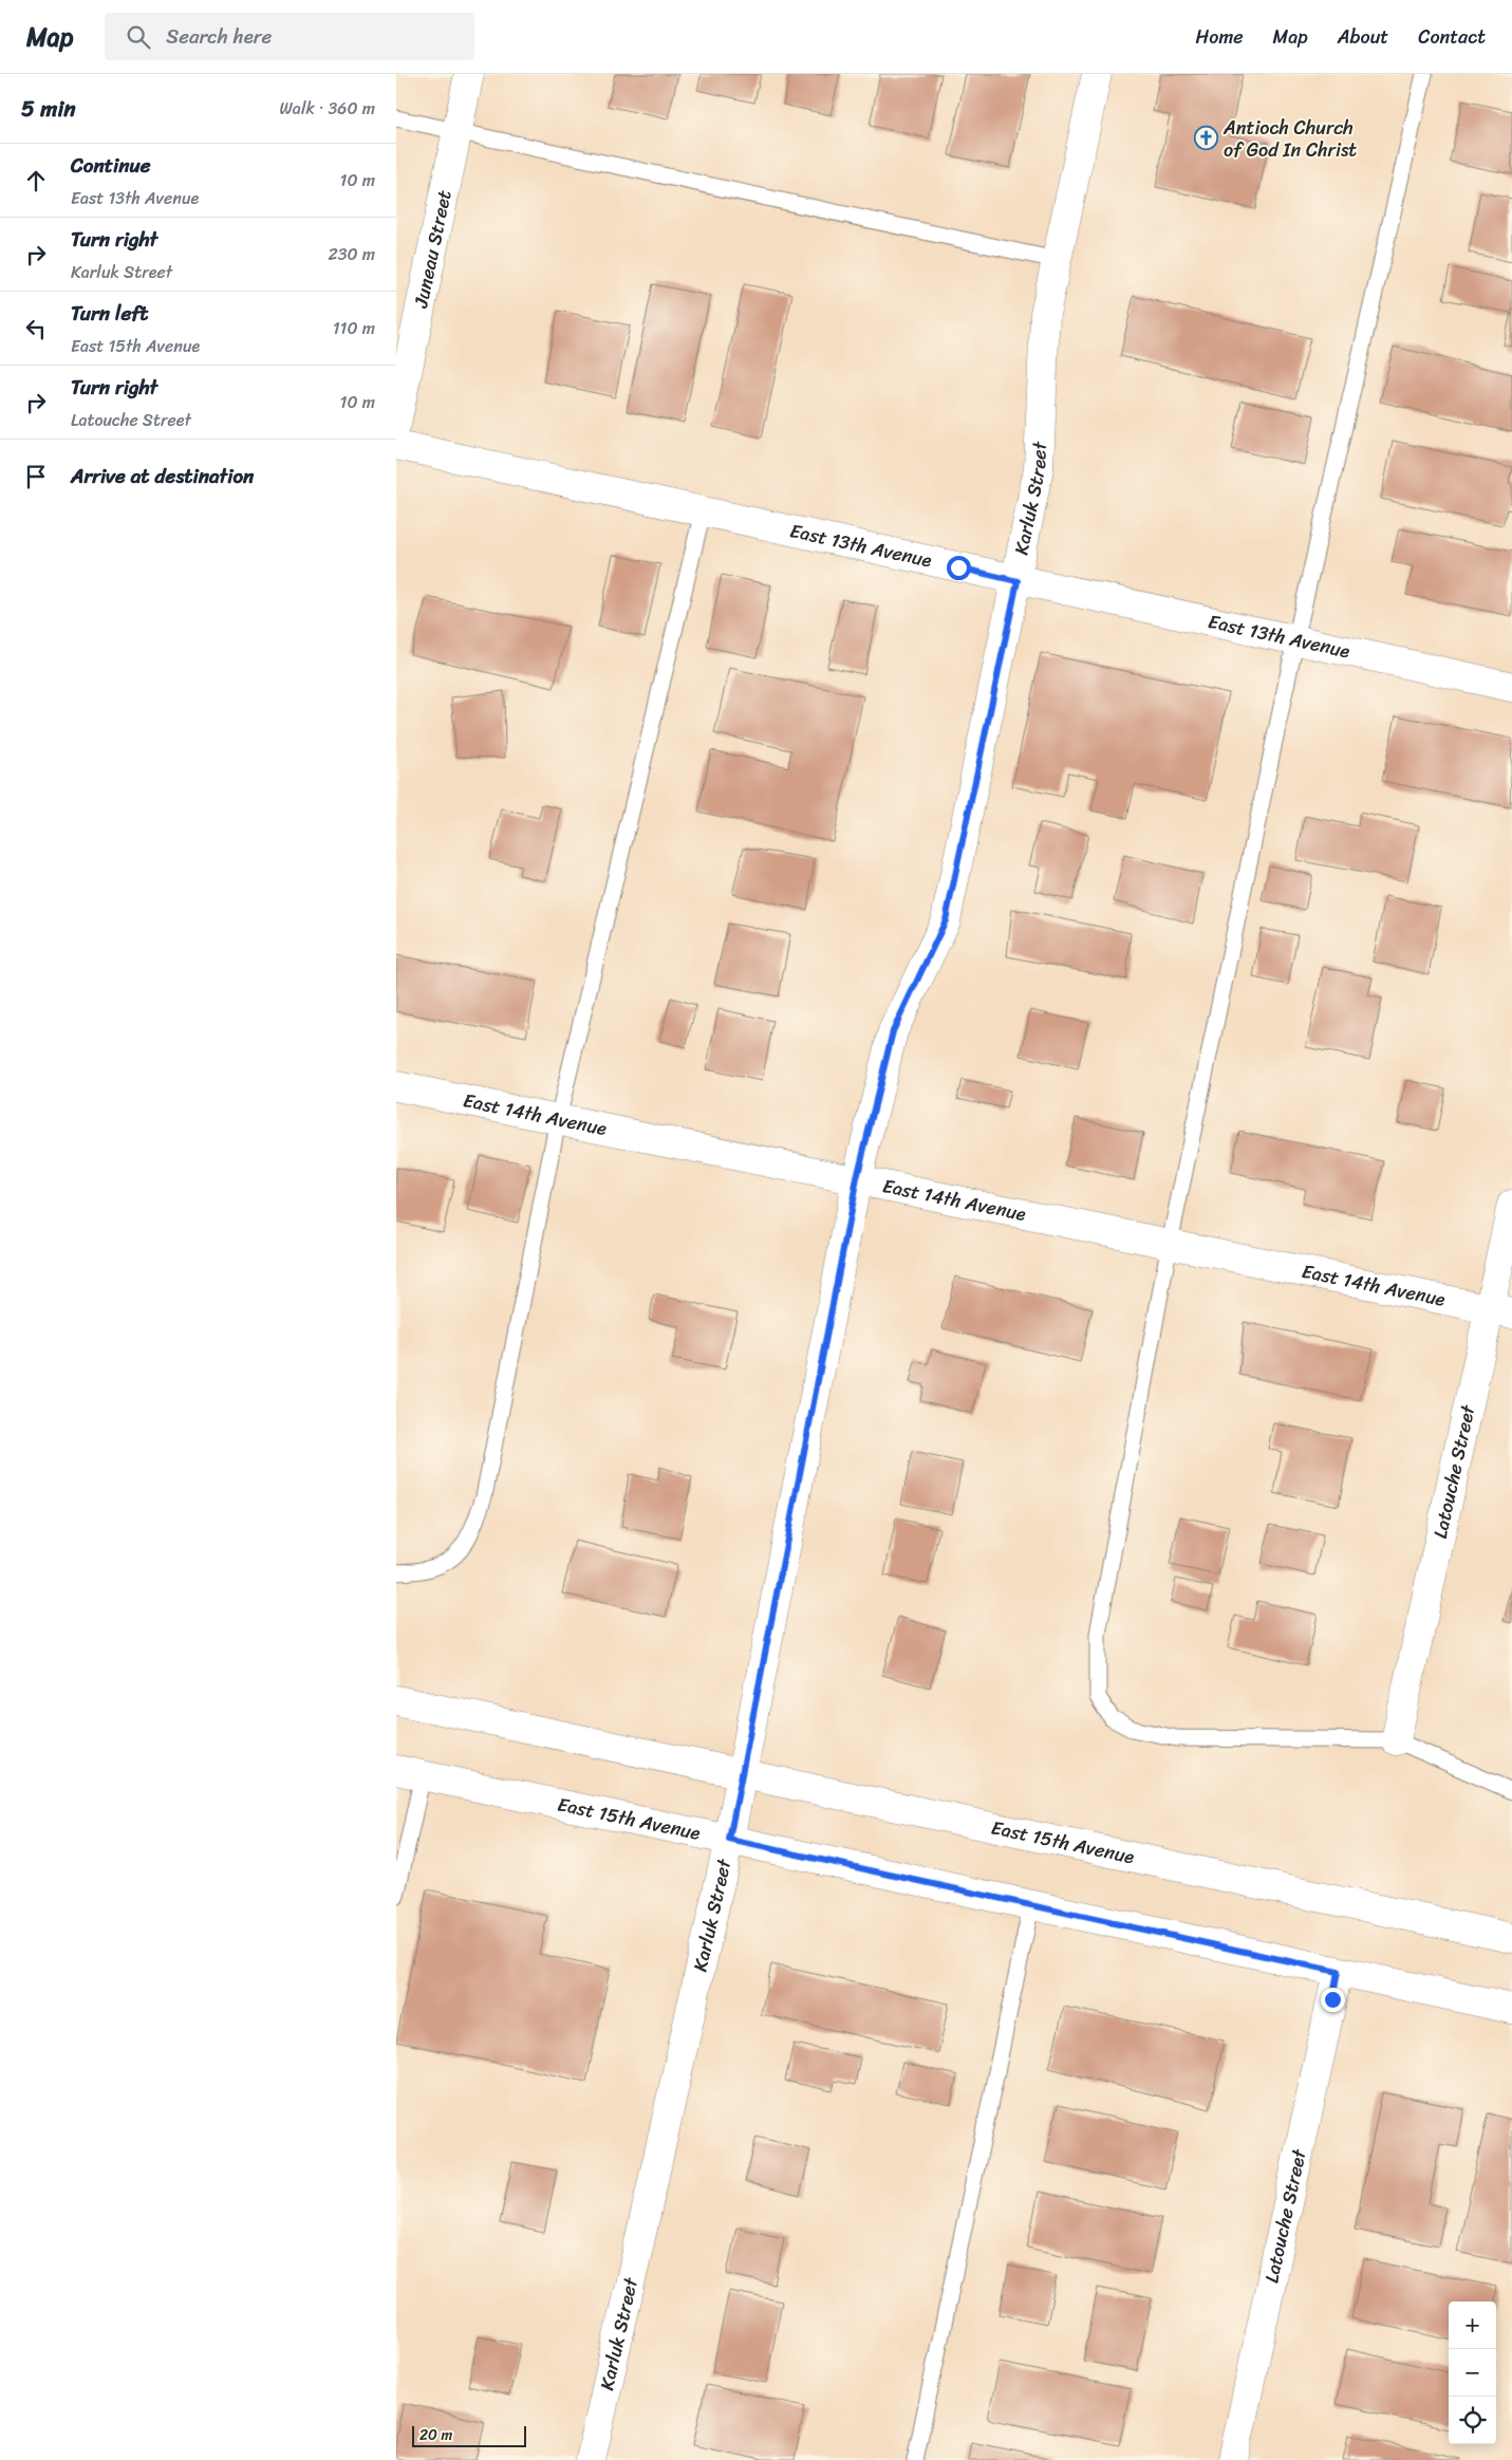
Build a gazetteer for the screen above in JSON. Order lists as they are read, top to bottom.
{
  "streets": {
    "street": [
      "Juneau Street",
      "Karluk Street",
      "East 13th Avenue",
      "East 14th Avenue",
      "Latouche Street",
      "East 15th Avenue"
    ]
  },
  "crossings": [
    ["Karluk Street", "East 13th Avenue"],
    ["Karluk Street", "East 14th Avenue"],
    ["Karluk Street", "East 15th Avenue"],
    ["East 14th Avenue", "Latouche Street"],
    ["Latouche Street", "East 15th Avenue"]
  ],
  "places": {
    "church": ["Antioch Church of God In Christ"]
  },
  "scale_bar": "20 m",
  "page": {
    "header": "Map",
    "search": "Search here",
    "nav": [
      "Home",
      "Map",
      "About",
      "Contact"
    ],
    "heading": ["5 min", "Walk · 360 m"],
    "list": [
      ["Continue", "East 13th Avenue", "10 m"],
      ["Turn right", "Karluk Street", "230 m"],
      ["Turn left", "East 15th Avenue", "110 m"],
      ["Turn right", "Latouche Street", "10 m"],
      "Arrive at destination"
    ],
    "map_buttons": ["+", "−"],
    "scale": "20 m"
  }
}
